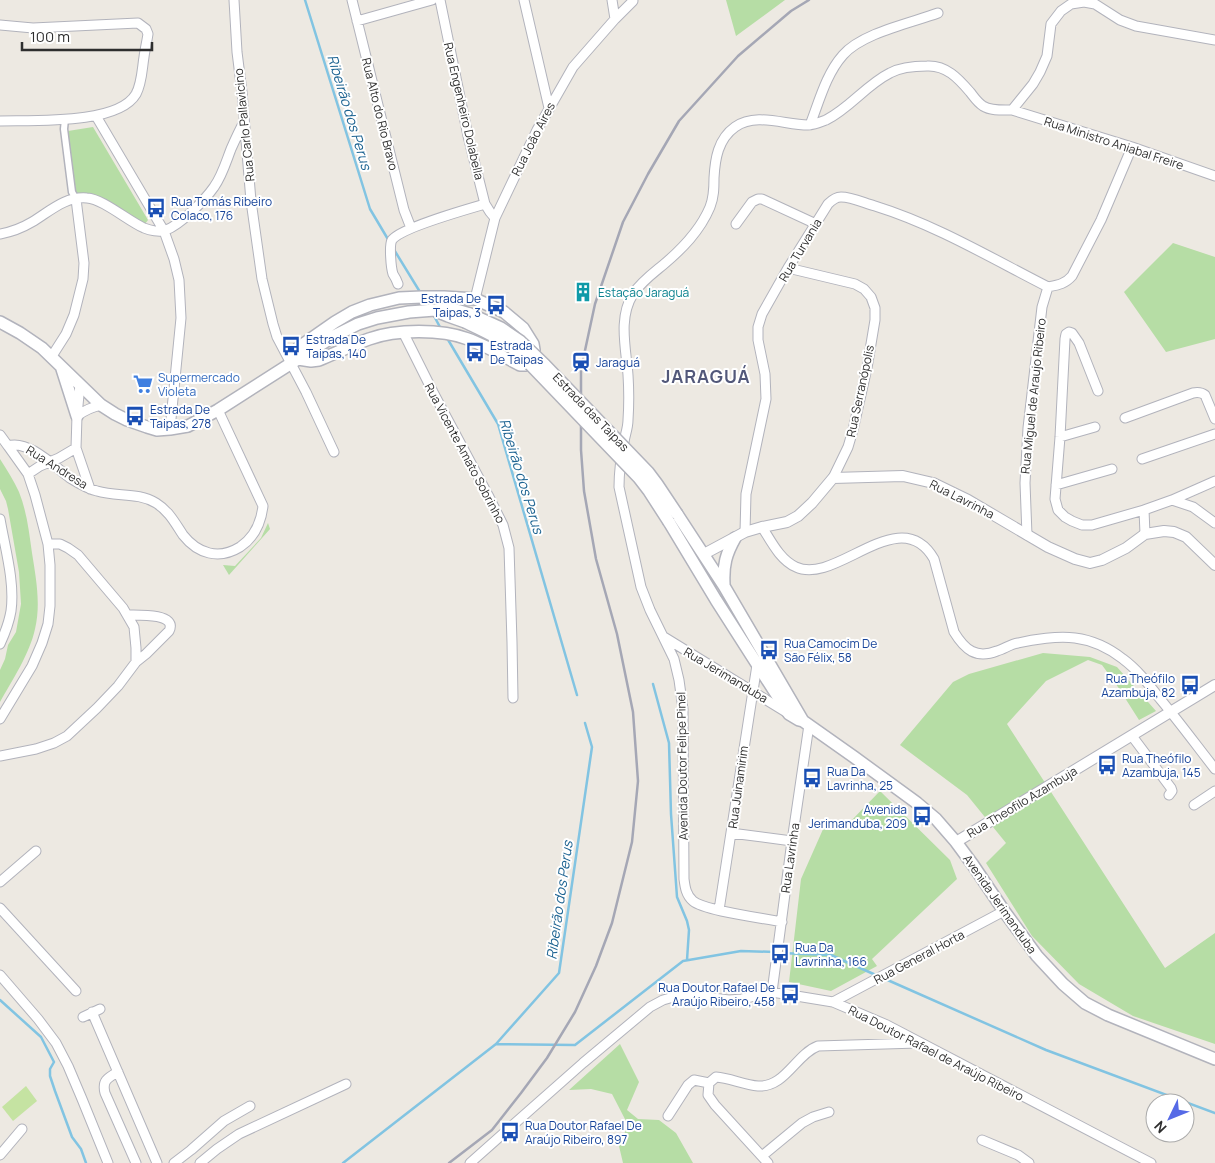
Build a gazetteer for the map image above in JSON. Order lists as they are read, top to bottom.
{
  "streets": {
    "main road": ["Estrada das Taipas", "Avenida Jerimanduba"],
    "street": [
      "Rua Engenheiro Dolabella",
      "Rua Alto do Rio Bravo",
      "Rua Carlo Pallavicino",
      "Rua João Aires",
      "Rua Ministro Aniabal Freire",
      "Rua Turvania",
      "Rua Serranópolis",
      "Rua Miguel de Araujo Ribeiro",
      "Rua Vicente Amato Sobrinho",
      "Rua Andresa",
      "Rua Lavrinha",
      "Rua Jerimanduba",
      "Avenida Doutor Felipe Pinel",
      "Rua Juinamirim",
      "Rua Theofilo Azambuja",
      "Rua General Horta",
      "Rua Doutor Rafael de Araújo Ribeiro"
    ]
  },
  "crossings": [
    ["Rua Engenheiro Dolabella", "Rua João Aires"],
    ["Rua Carlo Pallavicino", "Estrada das Taipas"],
    ["Rua Ministro Aniabal Freire", "Avenida Doutor Felipe Pinel"],
    ["Rua Turvania", "Rua Serranópolis"],
    ["Rua Turvania", "Rua Miguel de Araujo Ribeiro"],
    ["Rua Serranópolis", "Rua Lavrinha"],
    ["Rua Miguel de Araujo Ribeiro", "Rua Lavrinha"],
    ["Estrada das Taipas", "Rua Andresa"],
    ["Rua Lavrinha", "Avenida Doutor Felipe Pinel"],
    ["Rua Lavrinha", "Avenida Jerimanduba"],
    ["Rua Lavrinha", "Rua Doutor Rafael de Araújo Ribeiro"],
    ["Rua Jerimanduba", "Avenida Doutor Felipe Pinel"],
    ["Rua Jerimanduba", "Rua Juinamirim"],
    ["Rua Jerimanduba", "Avenida Jerimanduba"],
    ["Avenida Doutor Felipe Pinel", "Rua Juinamirim"],
    ["Rua Theofilo Azambuja", "Avenida Jerimanduba"],
    ["Avenida Jerimanduba", "Rua General Horta"],
    ["Rua General Horta", "Rua Doutor Rafael de Araújo Ribeiro"]
  ],
  "districts": ["JARAGUÁ"],
  "water": ["Ribeirão dos Perus"],
  "places": {
    "bus stop": [
      "Rua Tomás Ribeiro Colaco, 176",
      "Estrada De Taipas, 3",
      "Estrada De Taipas, 140",
      "Estrada De Taipas",
      "Estrada De Taipas, 278",
      "Rua Camocim De São Félix, 58",
      "Rua Theófilo Azambuja, 82",
      "Rua Theófilo Azambuja, 145",
      "Rua Da Lavrinha, 25",
      "Avenida Jerimanduba, 209",
      "Rua Da Lavrinha, 166",
      "Rua Doutor Rafael De Araújo Ribeiro, 458",
      "Rua Doutor Rafael De Araújo Ribeiro, 897"
    ],
    "building": ["Estação Jaraguá"],
    "station": ["Jaraguá"],
    "supermarket": ["Supermercado Violeta"]
  },
  "scale_bar": "100 m",
  "north": "bottom left"
}
